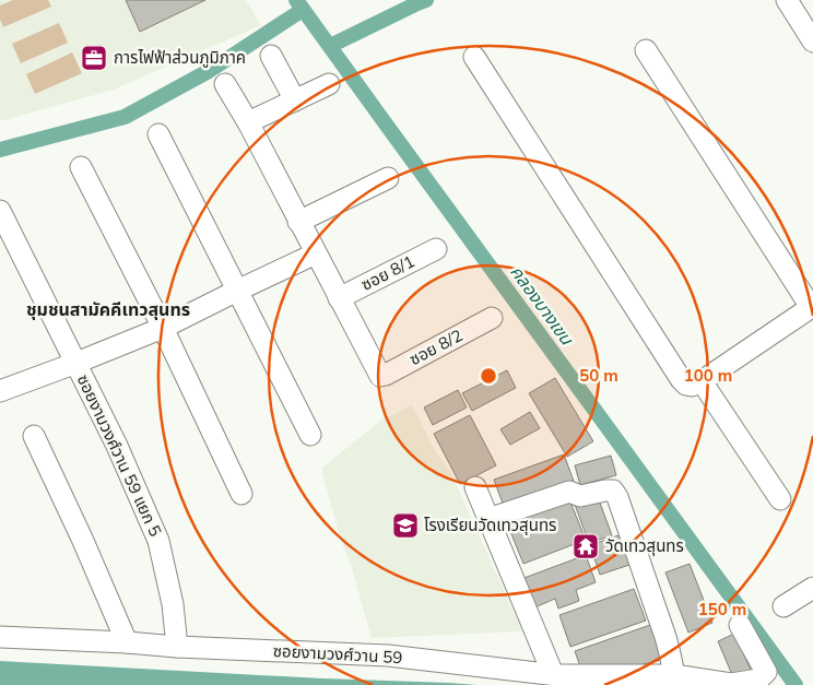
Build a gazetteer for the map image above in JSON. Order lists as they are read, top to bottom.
{
  "streets": {
    "street": [
      "ซอย 8/1",
      "ซอย 8/2",
      "ซอยงามวงศ์วาน 59 แยก 5",
      "ซอยงามวงศ์วาน 59"
    ]
  },
  "crossings": [
    ["ซอย 8/1", "ซอย 8/2"],
    ["ซอยงามวงศ์วาน 59 แยก 5", "ซอยงามวงศ์วาน 59"]
  ],
  "districts": ["ชุมชนสามัคคีเทวสุนทร"],
  "water": ["คลองบางเขน"],
  "places": {
    "office": ["การไฟฟ้าส่วนภูมิภาค"],
    "school or university": ["โรงเรียนวัดเทวสุนทร"],
    "temple": ["วัดเทวสุนทร"]
  },
  "rings": ["50 m", "100 m", "150 m"]
}
